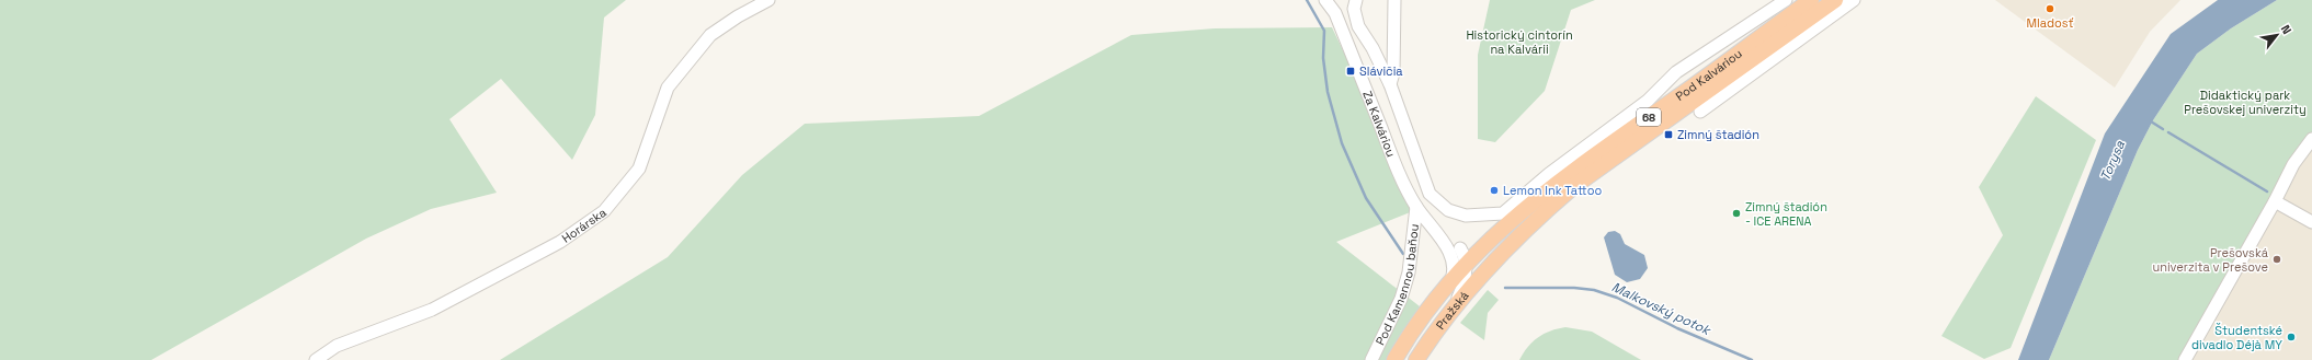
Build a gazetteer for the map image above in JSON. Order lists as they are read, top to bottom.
{
  "streets": {
    "main road": ["Pod Kalváriou", "68", "Pražská"],
    "street": ["Za Kalváriou", "Horárska", "Pod Kamennou baňou"]
  },
  "crossings": [
    ["Pod Kalváriou", "Za Kalváriou"],
    ["Pod Kalváriou", "Pražská"],
    ["Za Kalváriou", "Pod Kamennou baňou"],
    ["Za Kalváriou", "Pražská"]
  ],
  "water": ["Torysa", "Malkovský potok"],
  "parks": ["Historický cintorín na Kalvárii", "Didaktický park Prešovskej univerzity"],
  "places": {
    "other": [
      "Mladosť",
      "Lemon Ink Tattoo",
      "Zimný štadión - ICE ARENA",
      "Prešovská univerzita v Prešove",
      "Študentské divadlo Déjà MY"
    ],
    "transit": ["Slávičia", "Zimný štadión"]
  },
  "north": "top right"
}
